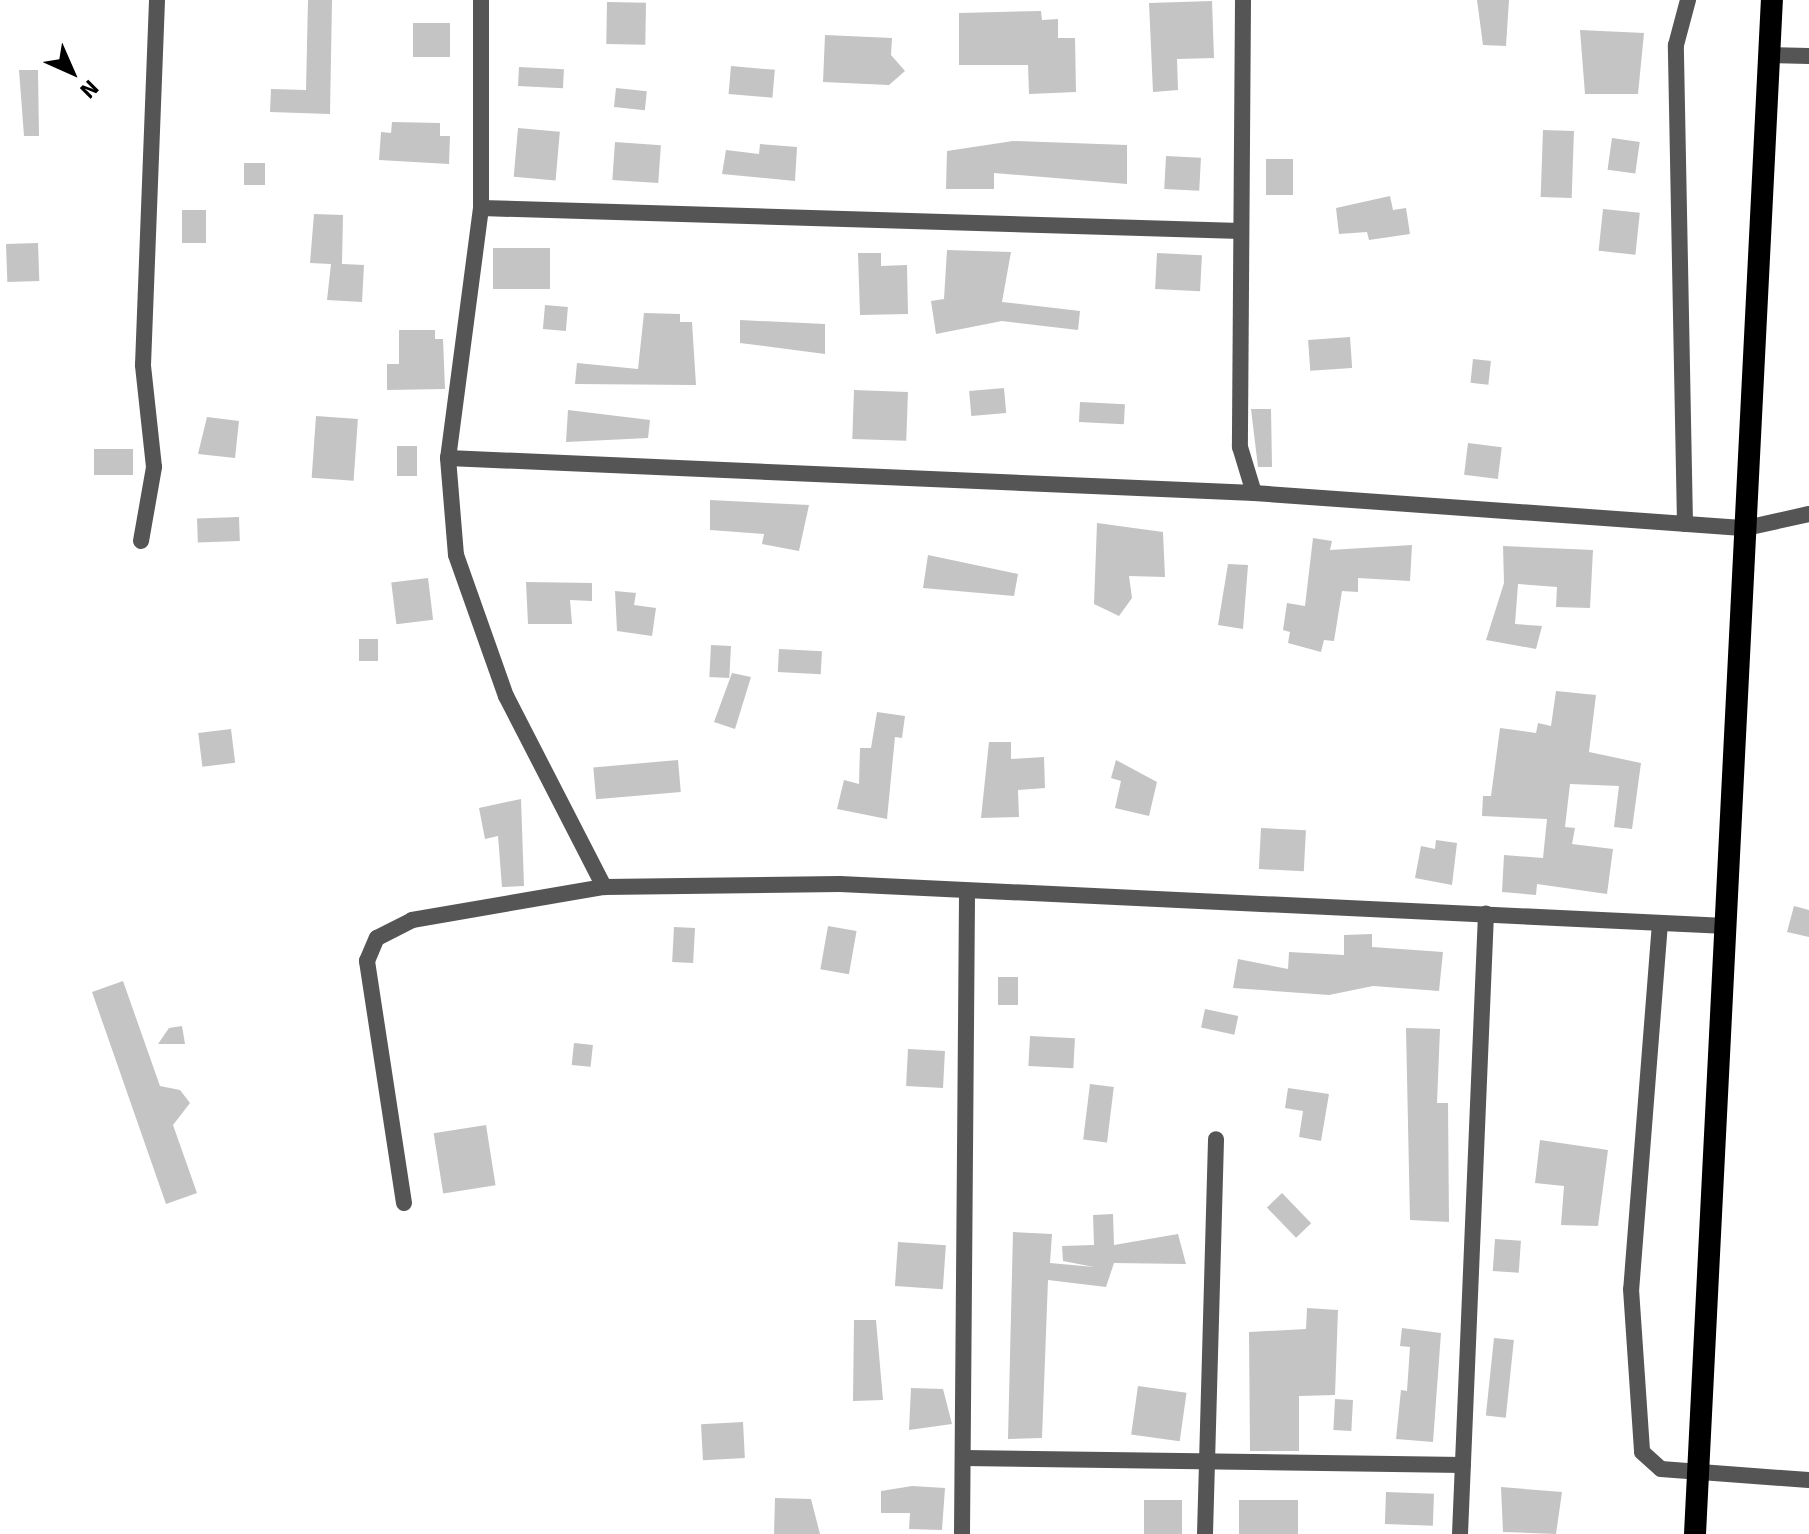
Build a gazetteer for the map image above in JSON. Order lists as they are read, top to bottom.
{
  "north": "bottom right"
}
